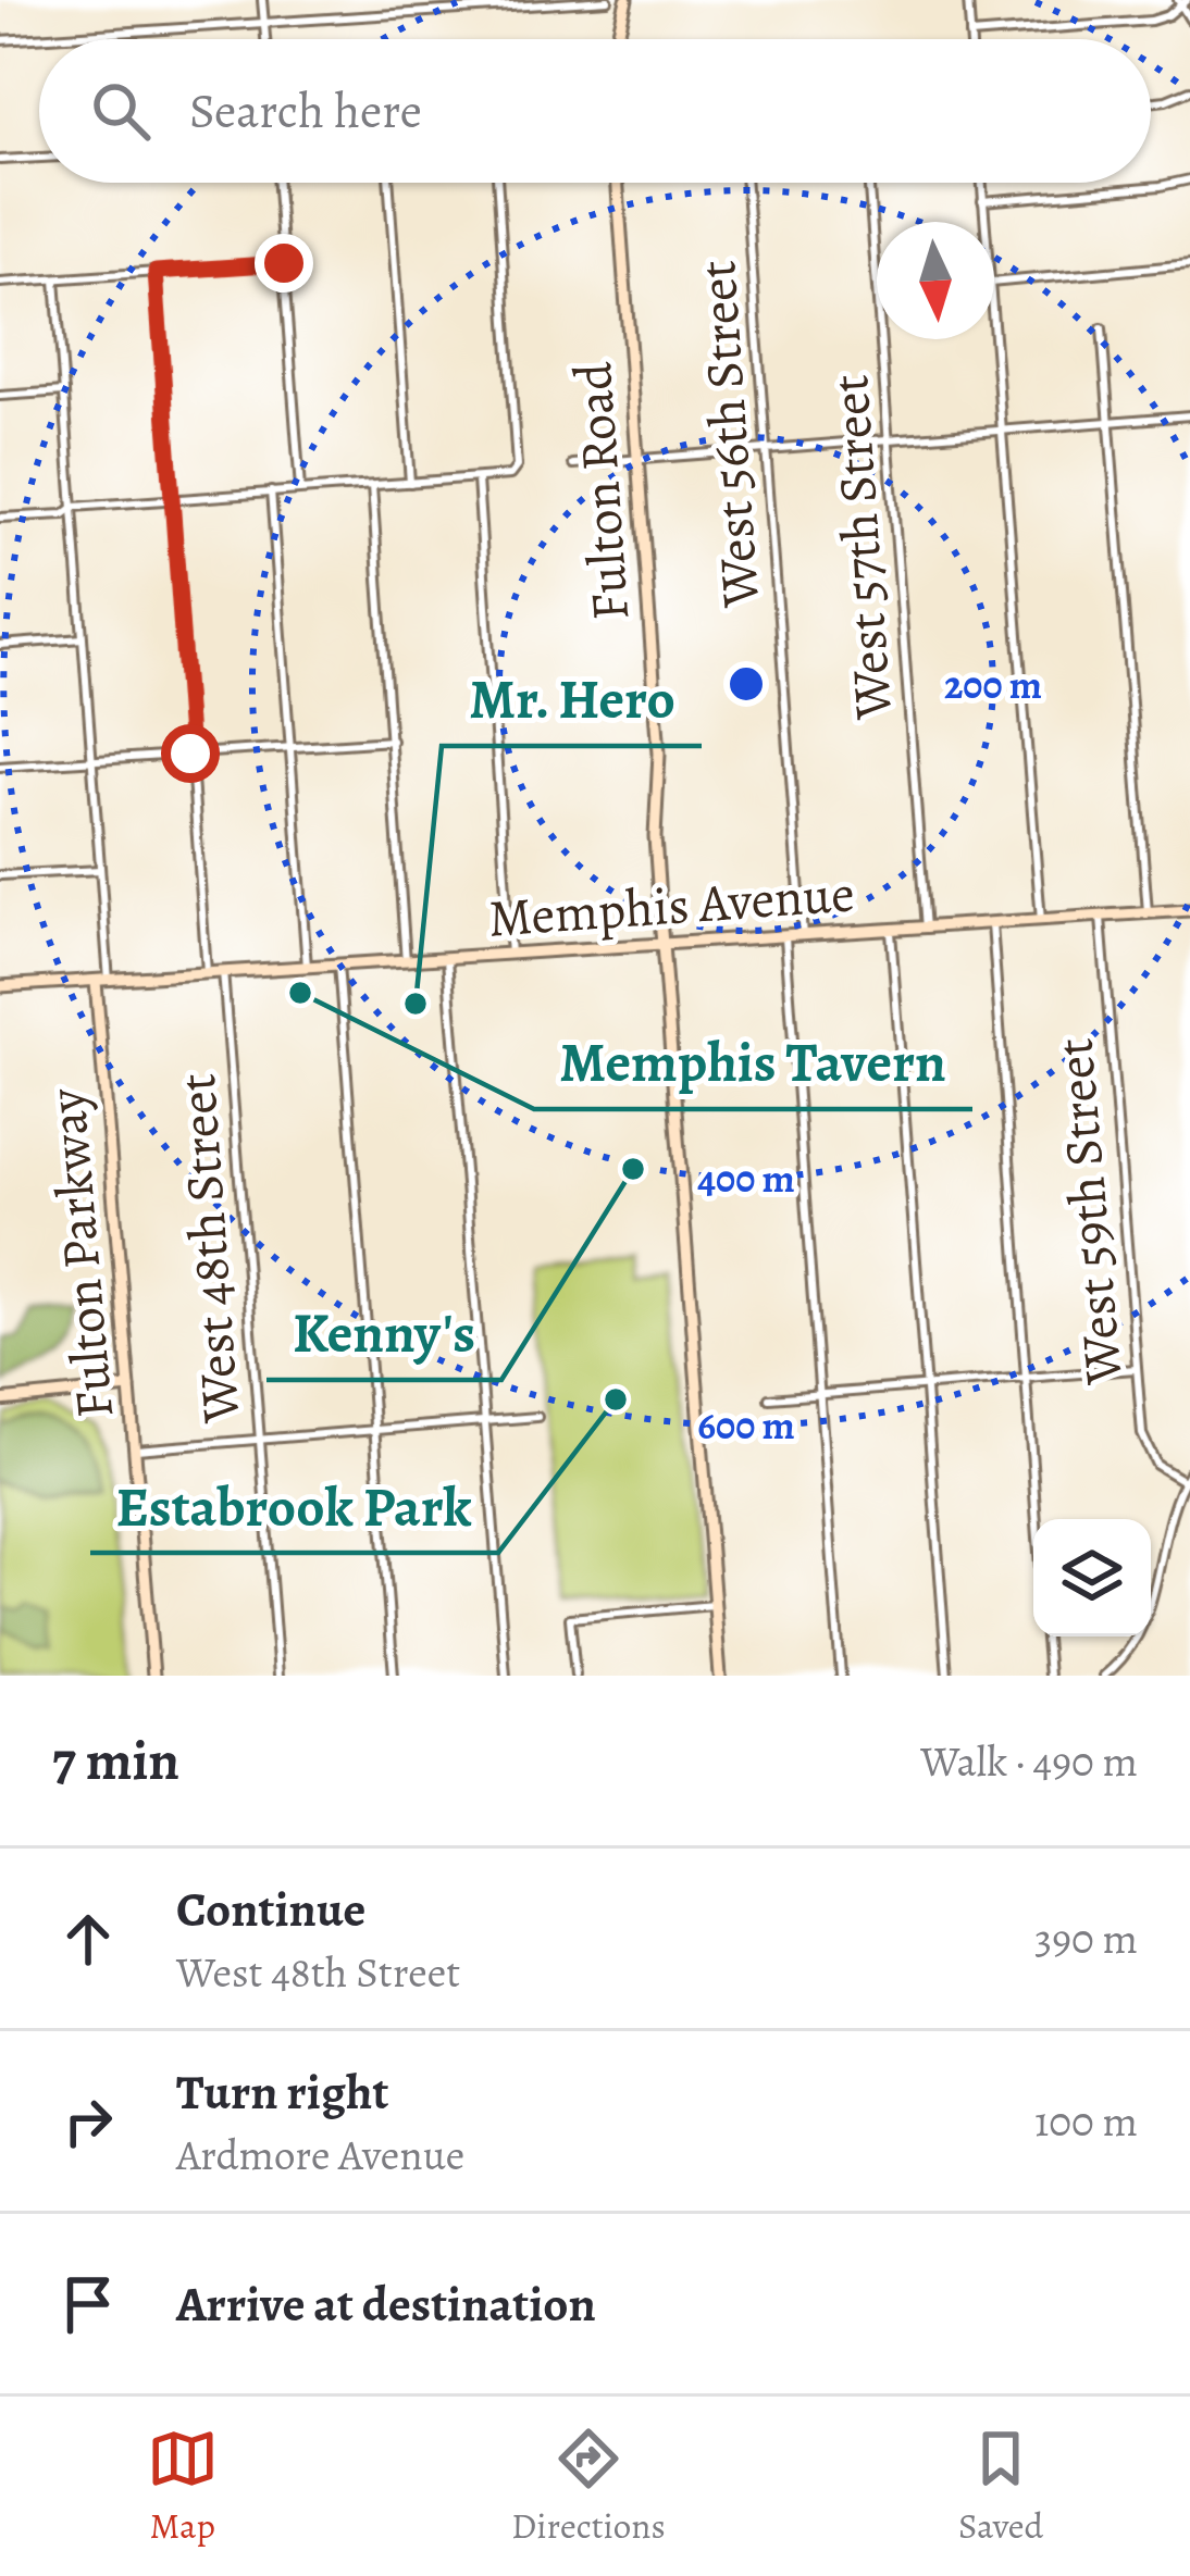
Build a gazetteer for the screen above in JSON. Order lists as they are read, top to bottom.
{
  "streets": {
    "main road": ["Fulton Road", "Memphis Avenue", "Fulton Parkway"],
    "street": [
      "West 56th Street",
      "West 57th Street",
      "West 59th Street",
      "West 48th Street"
    ]
  },
  "crossings": [
    ["West 56th Street", "Memphis Avenue"],
    ["Fulton Road", "Memphis Avenue"],
    ["West 57th Street", "Memphis Avenue"],
    ["Memphis Avenue", "West 59th Street"],
    ["Memphis Avenue", "West 48th Street"],
    ["Memphis Avenue", "Fulton Parkway"]
  ],
  "places": [
    "Memphis Tavern",
    "Mr. Hero",
    "Kenny's",
    "Estabrook Park"
  ],
  "north": "bottom",
  "page": {
    "search": "Search here",
    "heading": ["7 min", "Walk · 490 m"],
    "list": [
      ["Continue", "West 48th Street", "390 m"],
      ["Turn right", "Ardmore Avenue", "100 m"],
      "Arrive at destination"
    ],
    "nav": ["Map", "Directions", "Saved"]
  },
  "rings": ["200 m", "400 m", "600 m"]
}
